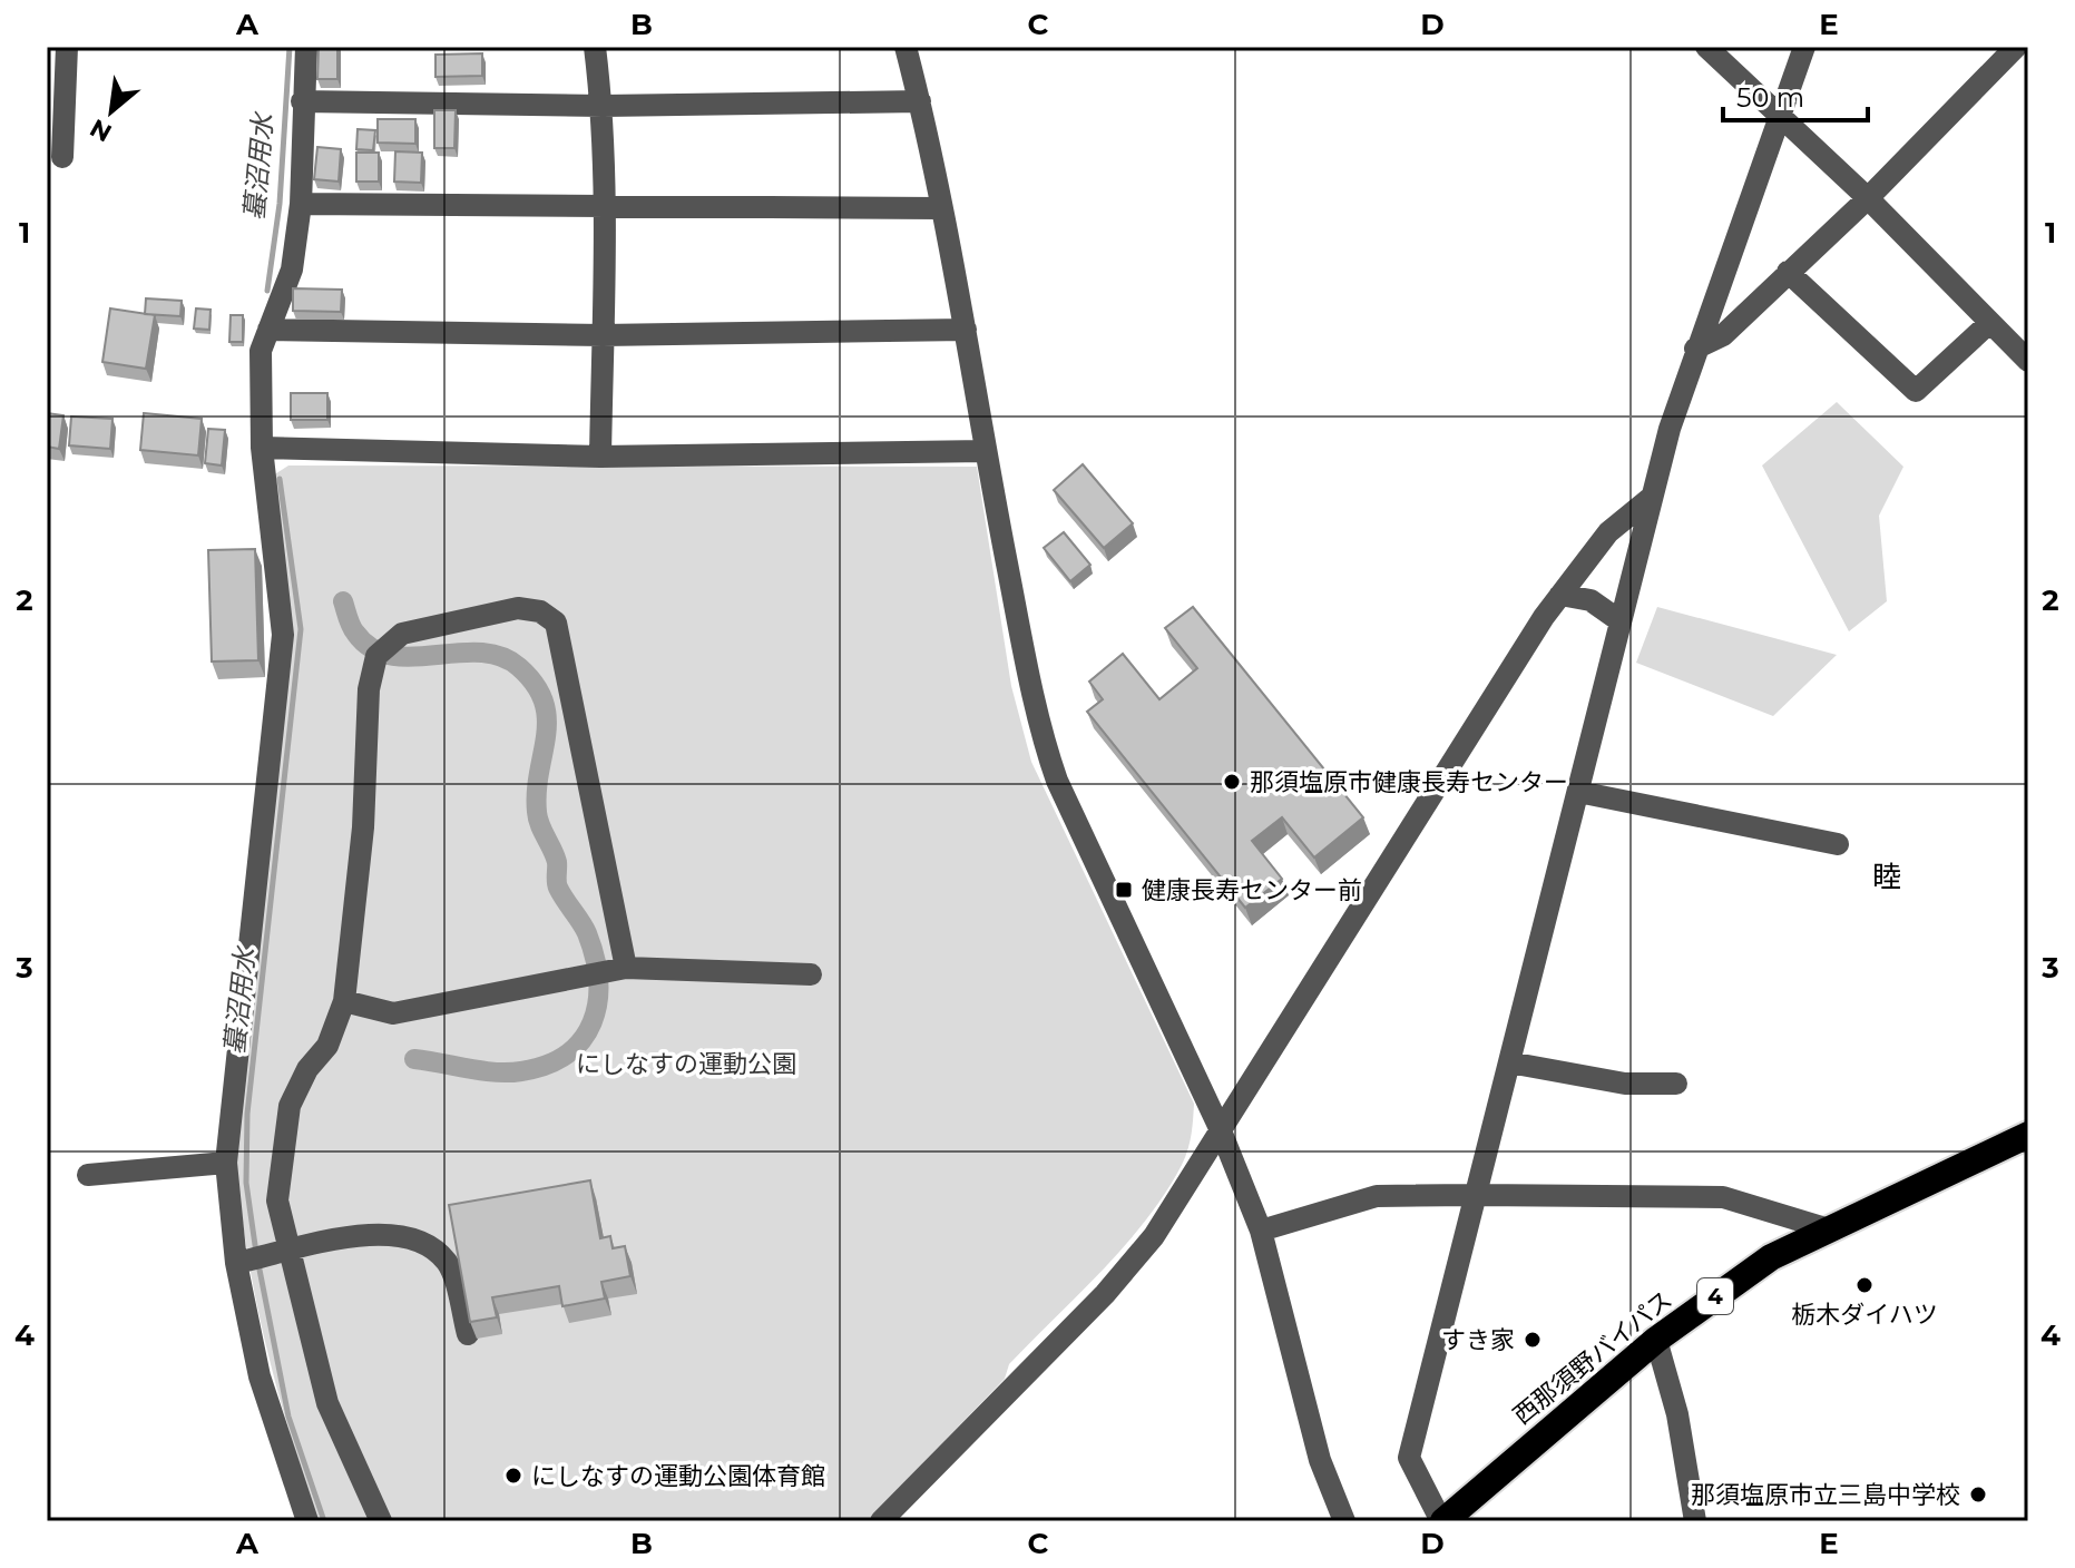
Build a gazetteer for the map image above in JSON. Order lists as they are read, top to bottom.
{
  "streets": {
    "highway": ["4", "西那須野バイパス"]
  },
  "districts": ["睦"],
  "water": ["蟇沼用水"],
  "parks": ["にしなすの運動公園"],
  "places": {
    "other": [
      "那須塩原市健康長寿センター",
      "栃木ダイハツ",
      "すき家",
      "にしなすの運動公園体育館",
      "那須塩原市立三島中学校"
    ],
    "transit": ["健康長寿センター前"]
  },
  "scale_bar": "50 m",
  "north": "bottom left",
  "grid": {
    "columns": [
      "A",
      "B",
      "C",
      "D",
      "E"
    ],
    "rows": [
      "1",
      "2",
      "3",
      "4"
    ]
  }
}
